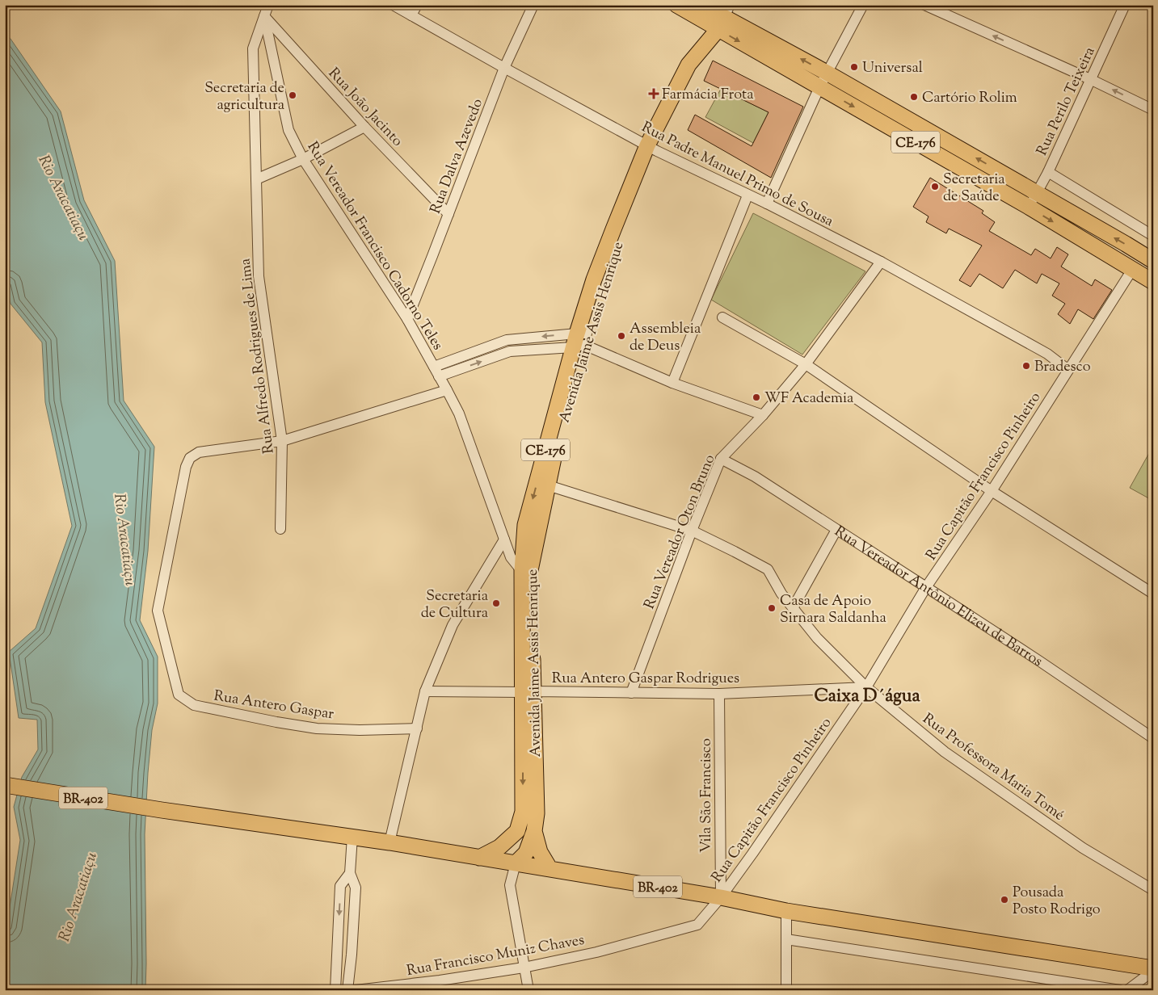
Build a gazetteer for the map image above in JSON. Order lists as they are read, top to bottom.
{
  "streets": {
    "main road": ["CE-176", "Avenida Jaime Assis Henrique", "BR-402"],
    "street": [
      "Rua Perilo Teixeira",
      "Rua João Jacinto",
      "Rua Dalva Azevedo",
      "Rua Padre Manuel Primo de Sousa",
      "Rua Vereador Francisco Cadorno Teles",
      "Rua Alfredo Rodrigues de Lima",
      "Rua Capitão Francisco Pinheiro",
      "Rua Vereador Oton Bruno",
      "Rua Vereador Antônio Elizeu de Barros",
      "Rua Antero Gaspar Rodrigues",
      "Rua Antero Gaspar",
      "Rua Professora Maria Tomé",
      "Vila São Francisco",
      "Rua Francisco Muniz Chaves"
    ]
  },
  "crossings": [
    ["Rua Perilo Teixeira", "CE-176"],
    ["Rua João Jacinto", "Rua Dalva Azevedo"],
    ["Rua João Jacinto", "Rua Vereador Francisco Cadorno Teles"],
    ["Rua João Jacinto", "Rua Alfredo Rodrigues de Lima"],
    ["CE-176", "Rua Vereador Francisco Cadorno Teles"],
    ["CE-176", "Avenida Jaime Assis Henrique"],
    ["CE-176", "Rua Capitão Francisco Pinheiro"],
    ["CE-176", "Rua Antero Gaspar Rodrigues"],
    ["Rua Dalva Azevedo", "Rua Padre Manuel Primo de Sousa"],
    ["Rua Dalva Azevedo", "Rua Vereador Francisco Cadorno Teles"],
    ["Rua Padre Manuel Primo de Sousa", "Avenida Jaime Assis Henrique"],
    ["Rua Padre Manuel Primo de Sousa", "Rua Capitão Francisco Pinheiro"],
    ["Rua Padre Manuel Primo de Sousa", "Rua Vereador Oton Bruno"],
    ["Rua Vereador Francisco Cadorno Teles", "Avenida Jaime Assis Henrique"],
    ["Rua Vereador Francisco Cadorno Teles", "Rua Alfredo Rodrigues de Lima"],
    ["Avenida Jaime Assis Henrique", "Rua Antero Gaspar Rodrigues"],
    ["Avenida Jaime Assis Henrique", "Rua Professora Maria Tomé"],
    ["Avenida Jaime Assis Henrique", "BR-402"],
    ["Rua Alfredo Rodrigues de Lima", "Rua Antero Gaspar"],
    ["Rua Capitão Francisco Pinheiro", "Rua Vereador Antônio Elizeu de Barros"],
    ["Rua Capitão Francisco Pinheiro", "Rua Antero Gaspar Rodrigues"],
    ["Rua Capitão Francisco Pinheiro", "Rua Professora Maria Tomé"],
    ["Rua Capitão Francisco Pinheiro", "Vila São Francisco"],
    ["Rua Capitão Francisco Pinheiro", "BR-402"],
    ["Rua Capitão Francisco Pinheiro", "Rua Francisco Muniz Chaves"],
    ["Rua Vereador Oton Bruno", "Rua Vereador Antônio Elizeu de Barros"],
    ["Rua Vereador Oton Bruno", "Rua Antero Gaspar Rodrigues"],
    ["Rua Vereador Oton Bruno", "Rua Professora Maria Tomé"],
    ["Rua Antero Gaspar Rodrigues", "Rua Professora Maria Tomé"],
    ["Rua Antero Gaspar Rodrigues", "Vila São Francisco"],
    ["Vila São Francisco", "BR-402"],
    ["Vila São Francisco", "Rua Francisco Muniz Chaves"],
    ["BR-402", "Rua Francisco Muniz Chaves"]
  ],
  "districts": ["Caixa D´água"],
  "water": ["Rio Aracatiaçu"],
  "places": {
    "other": [
      "Universal",
      "Secretaria de agricultura",
      "Cartório Rolim",
      "Secretaria de Saúde",
      "Assembleia de Deus",
      "Bradesco",
      "WF Academia",
      "Secretaria de Cultura",
      "Casa de Apoio Sirnara Saldanha",
      "Pousada Posto Rodrigo"
    ],
    "health": ["Farmácia Frota"]
  }
}
